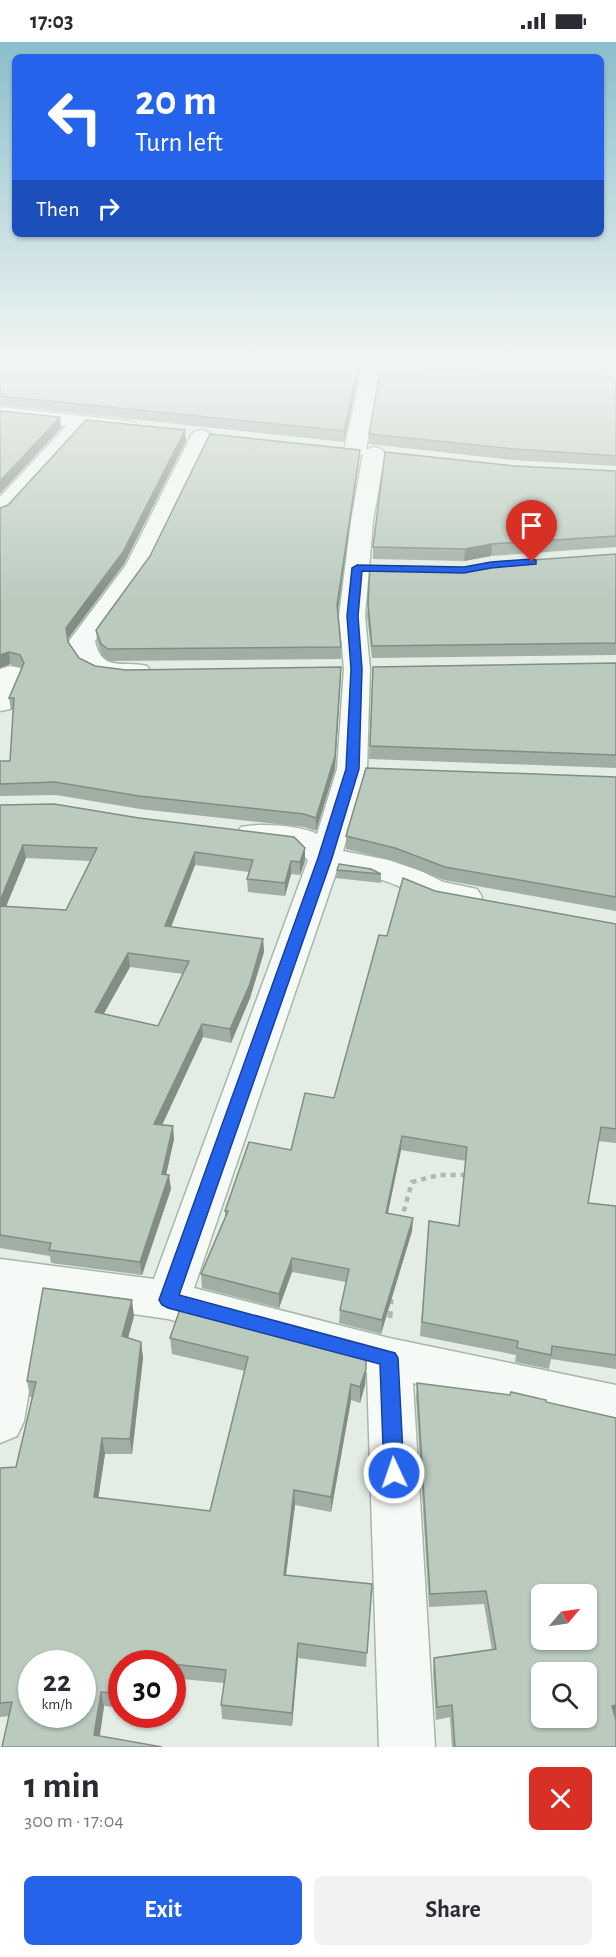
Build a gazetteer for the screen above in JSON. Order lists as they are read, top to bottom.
{
  "north": "top right",
  "page": {
    "status": "17:03",
    "turn": ["20 m", "Turn left"],
    "then": "Then",
    "speed": "22 km/h",
    "limit": "30",
    "heading": ["1 min", "300 m · 17:04"],
    "buttons": ["Exit", "Share"]
  }
}
